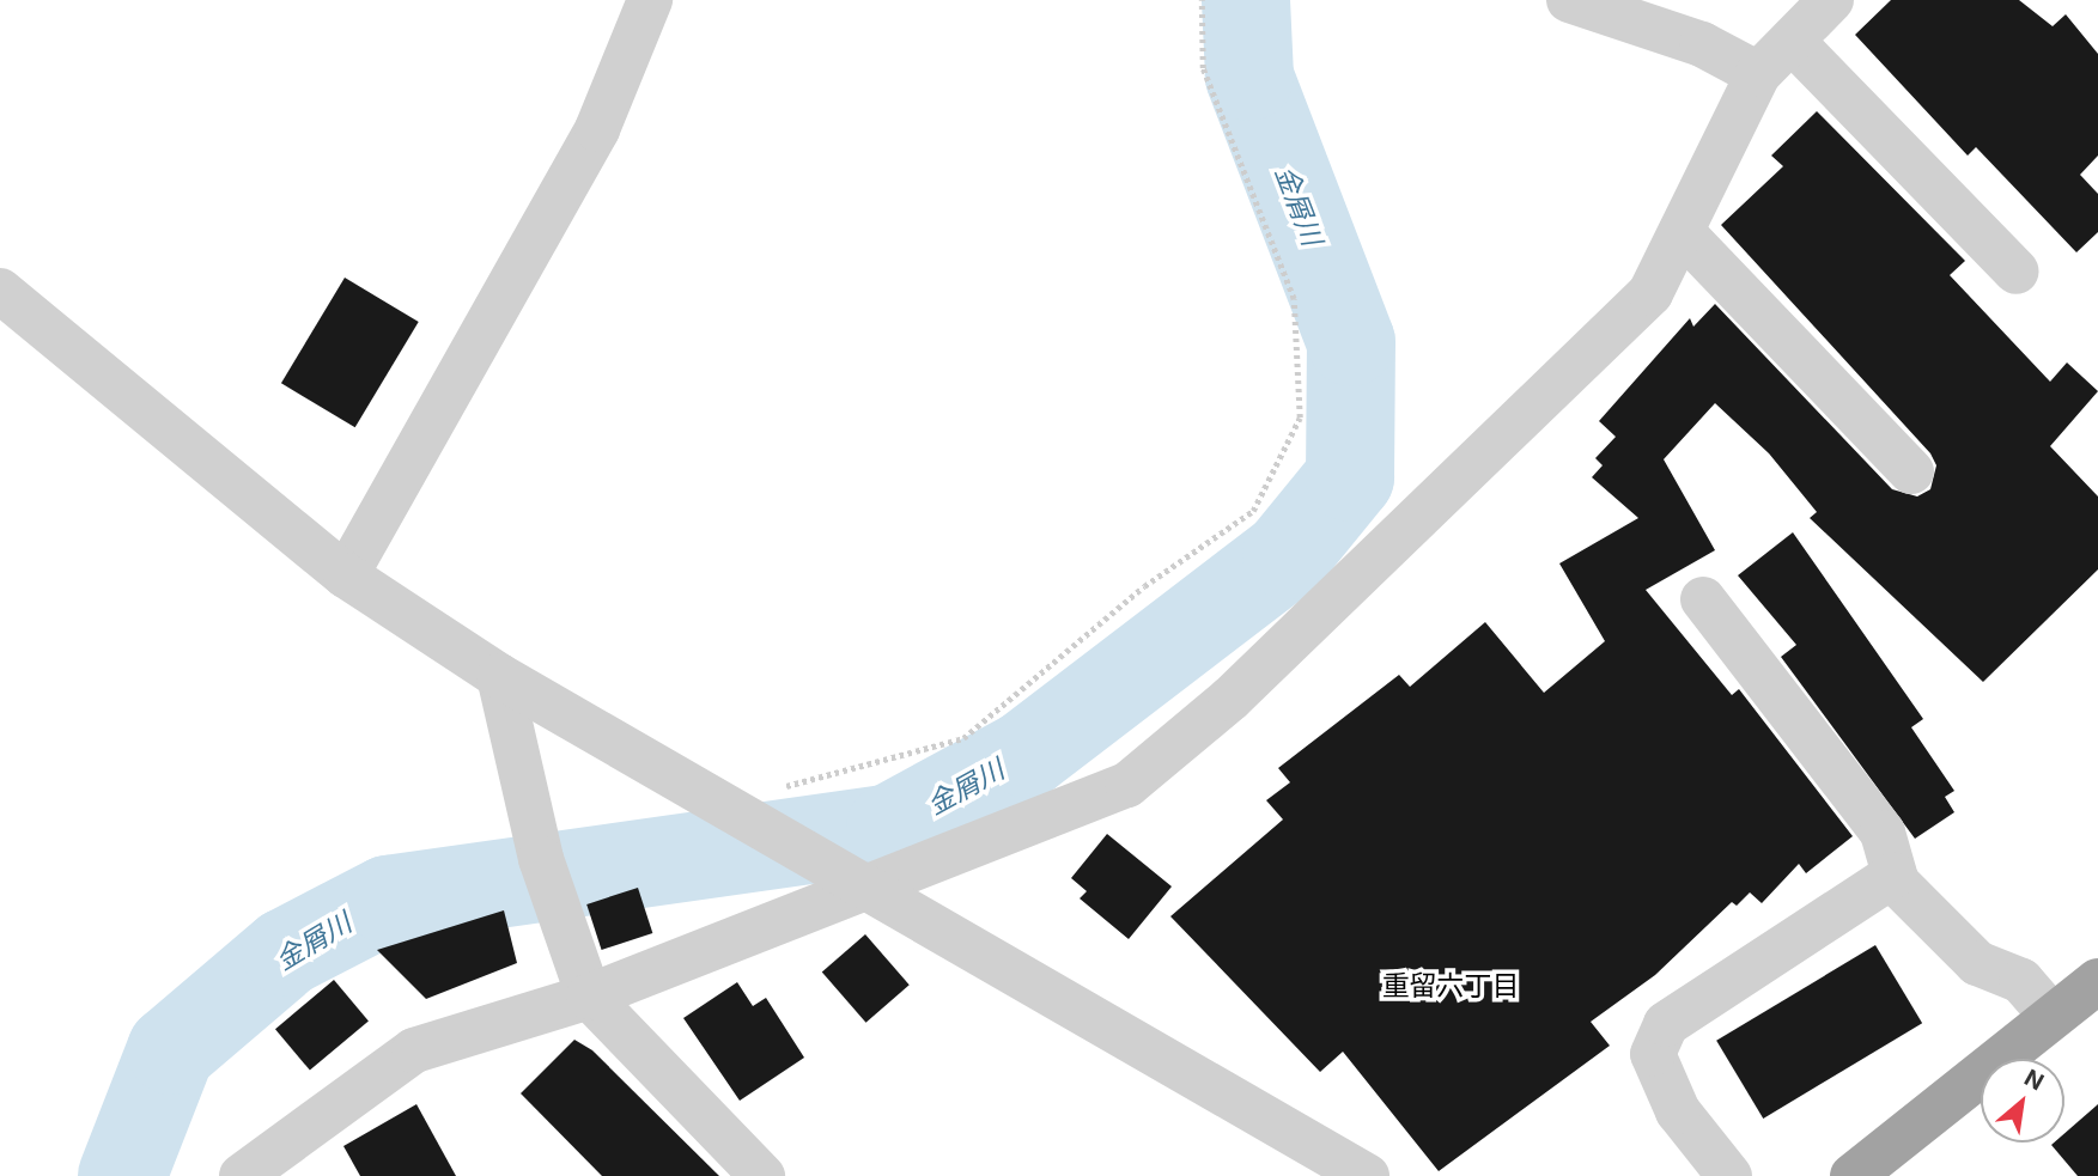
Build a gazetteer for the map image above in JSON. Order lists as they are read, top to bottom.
{
  "districts": ["重留六丁目"],
  "water": ["金屑川"],
  "north": "top right"
}
